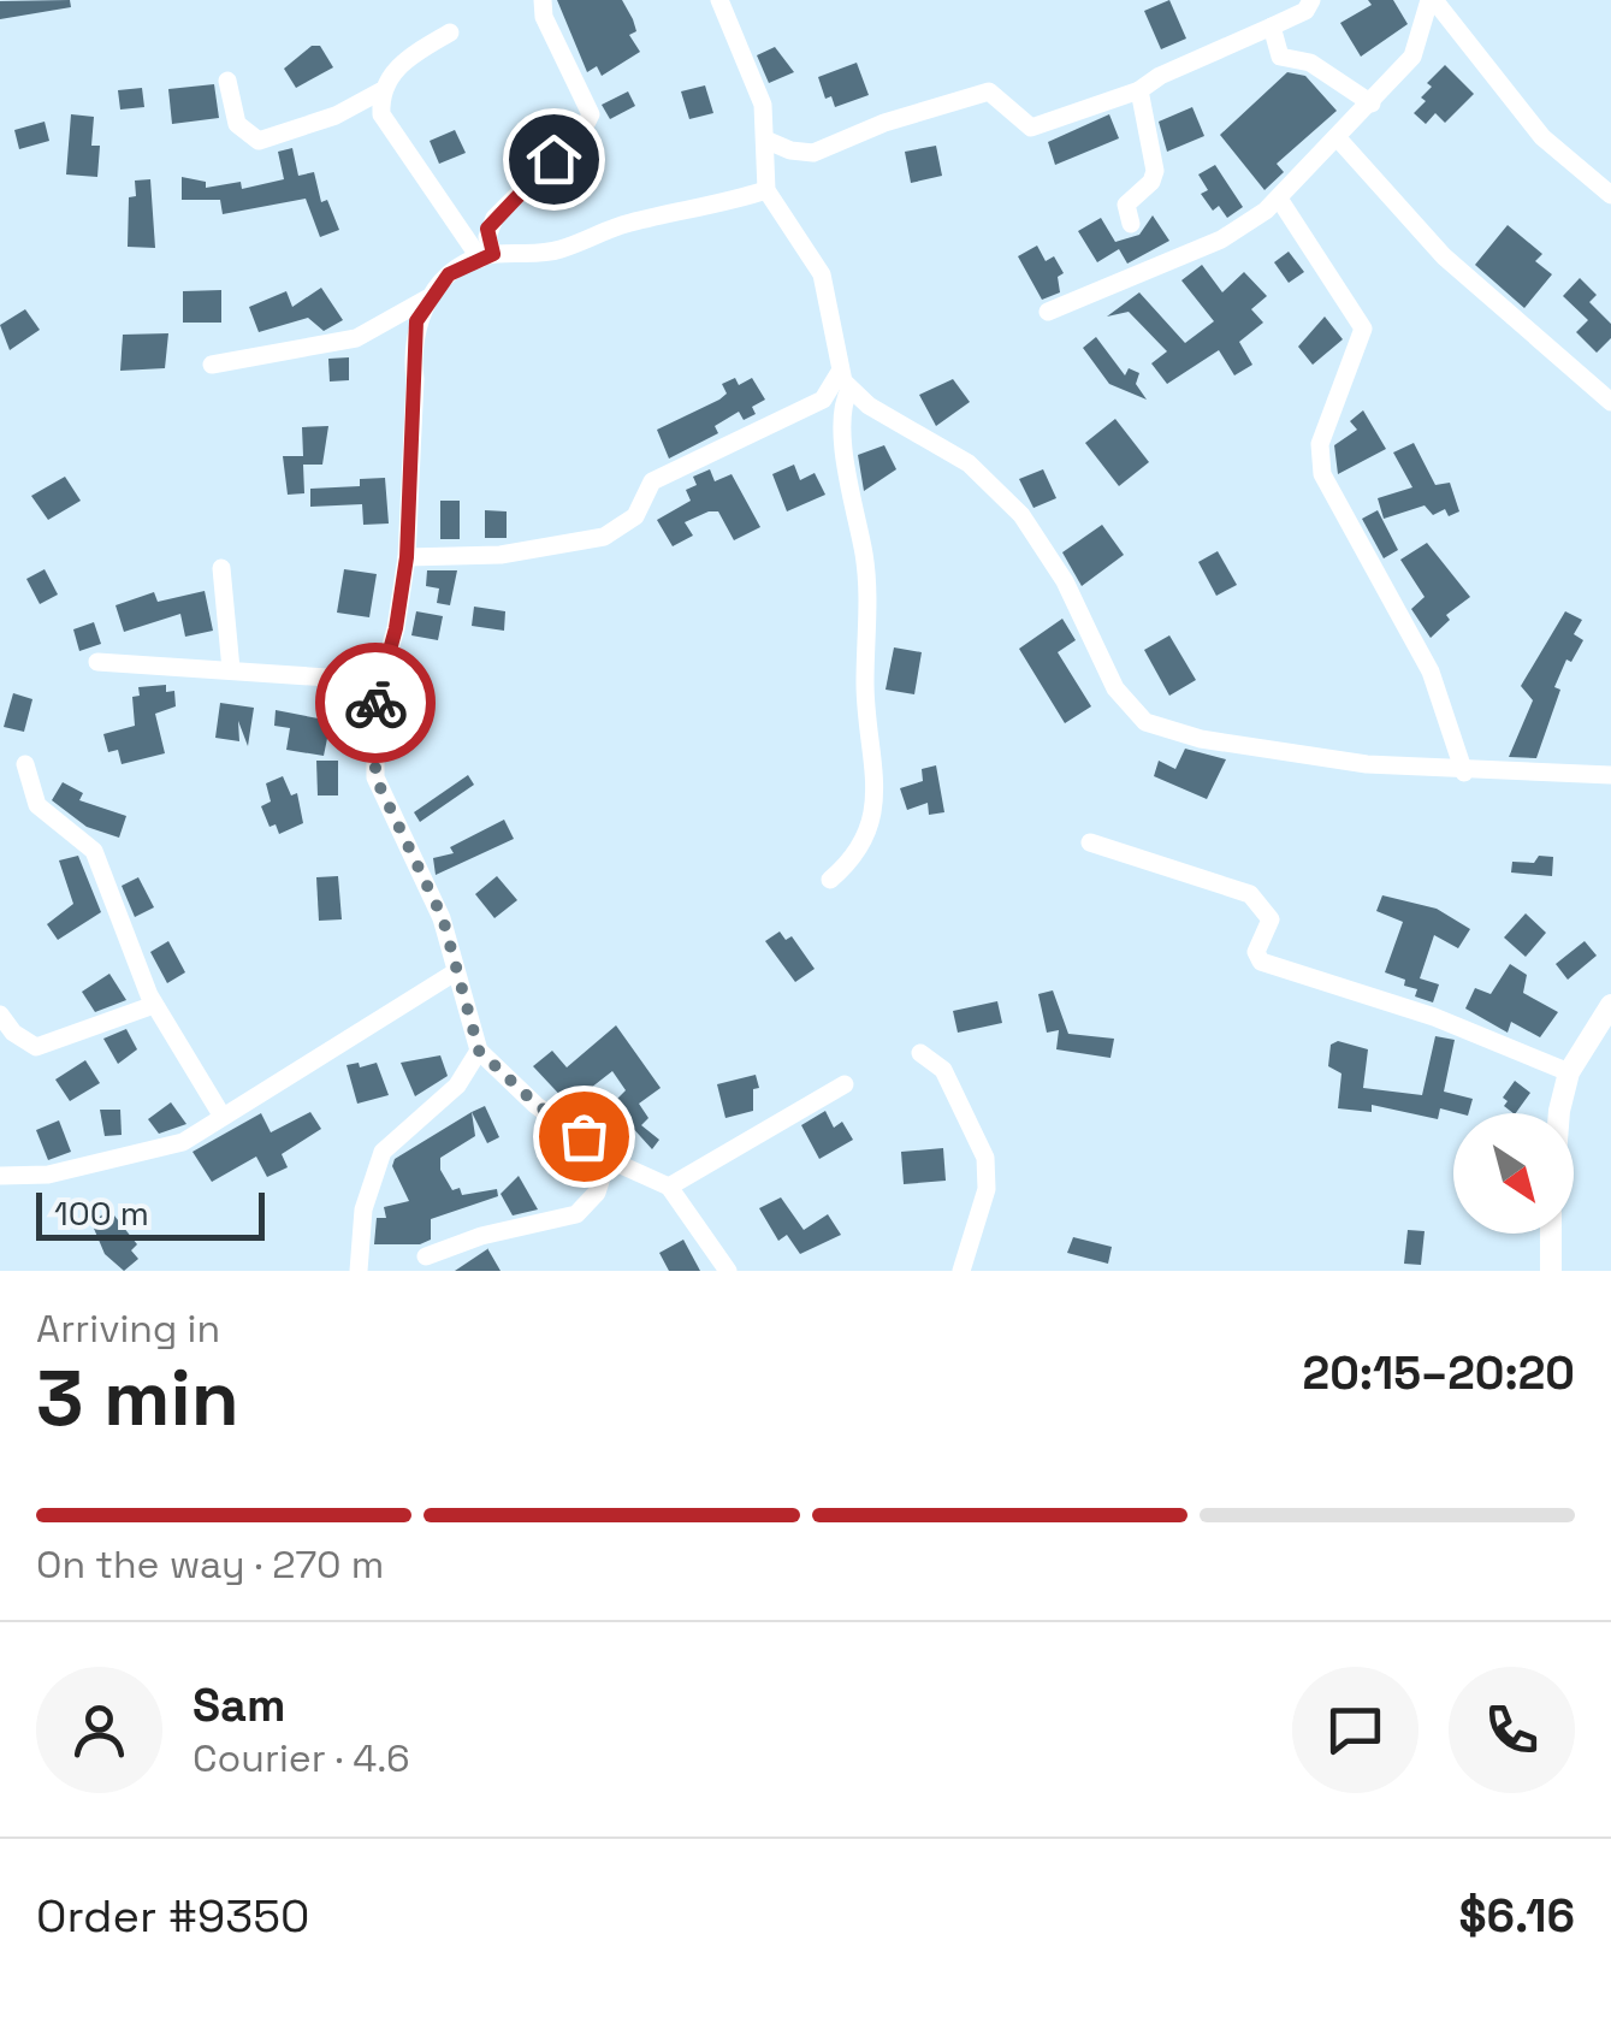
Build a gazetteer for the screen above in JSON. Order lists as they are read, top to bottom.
{
  "scale_bar": "100 m",
  "north": "bottom right",
  "page": {
    "scale": "100 m",
    "heading": ["3 min", "Arriving in", "20:15–20:20"],
    "panel": [
      "Sam",
      "Courier · 4.6",
      "Order #9350",
      "$6.16"
    ],
    "bar": "On the way · 270 m"
  }
}
